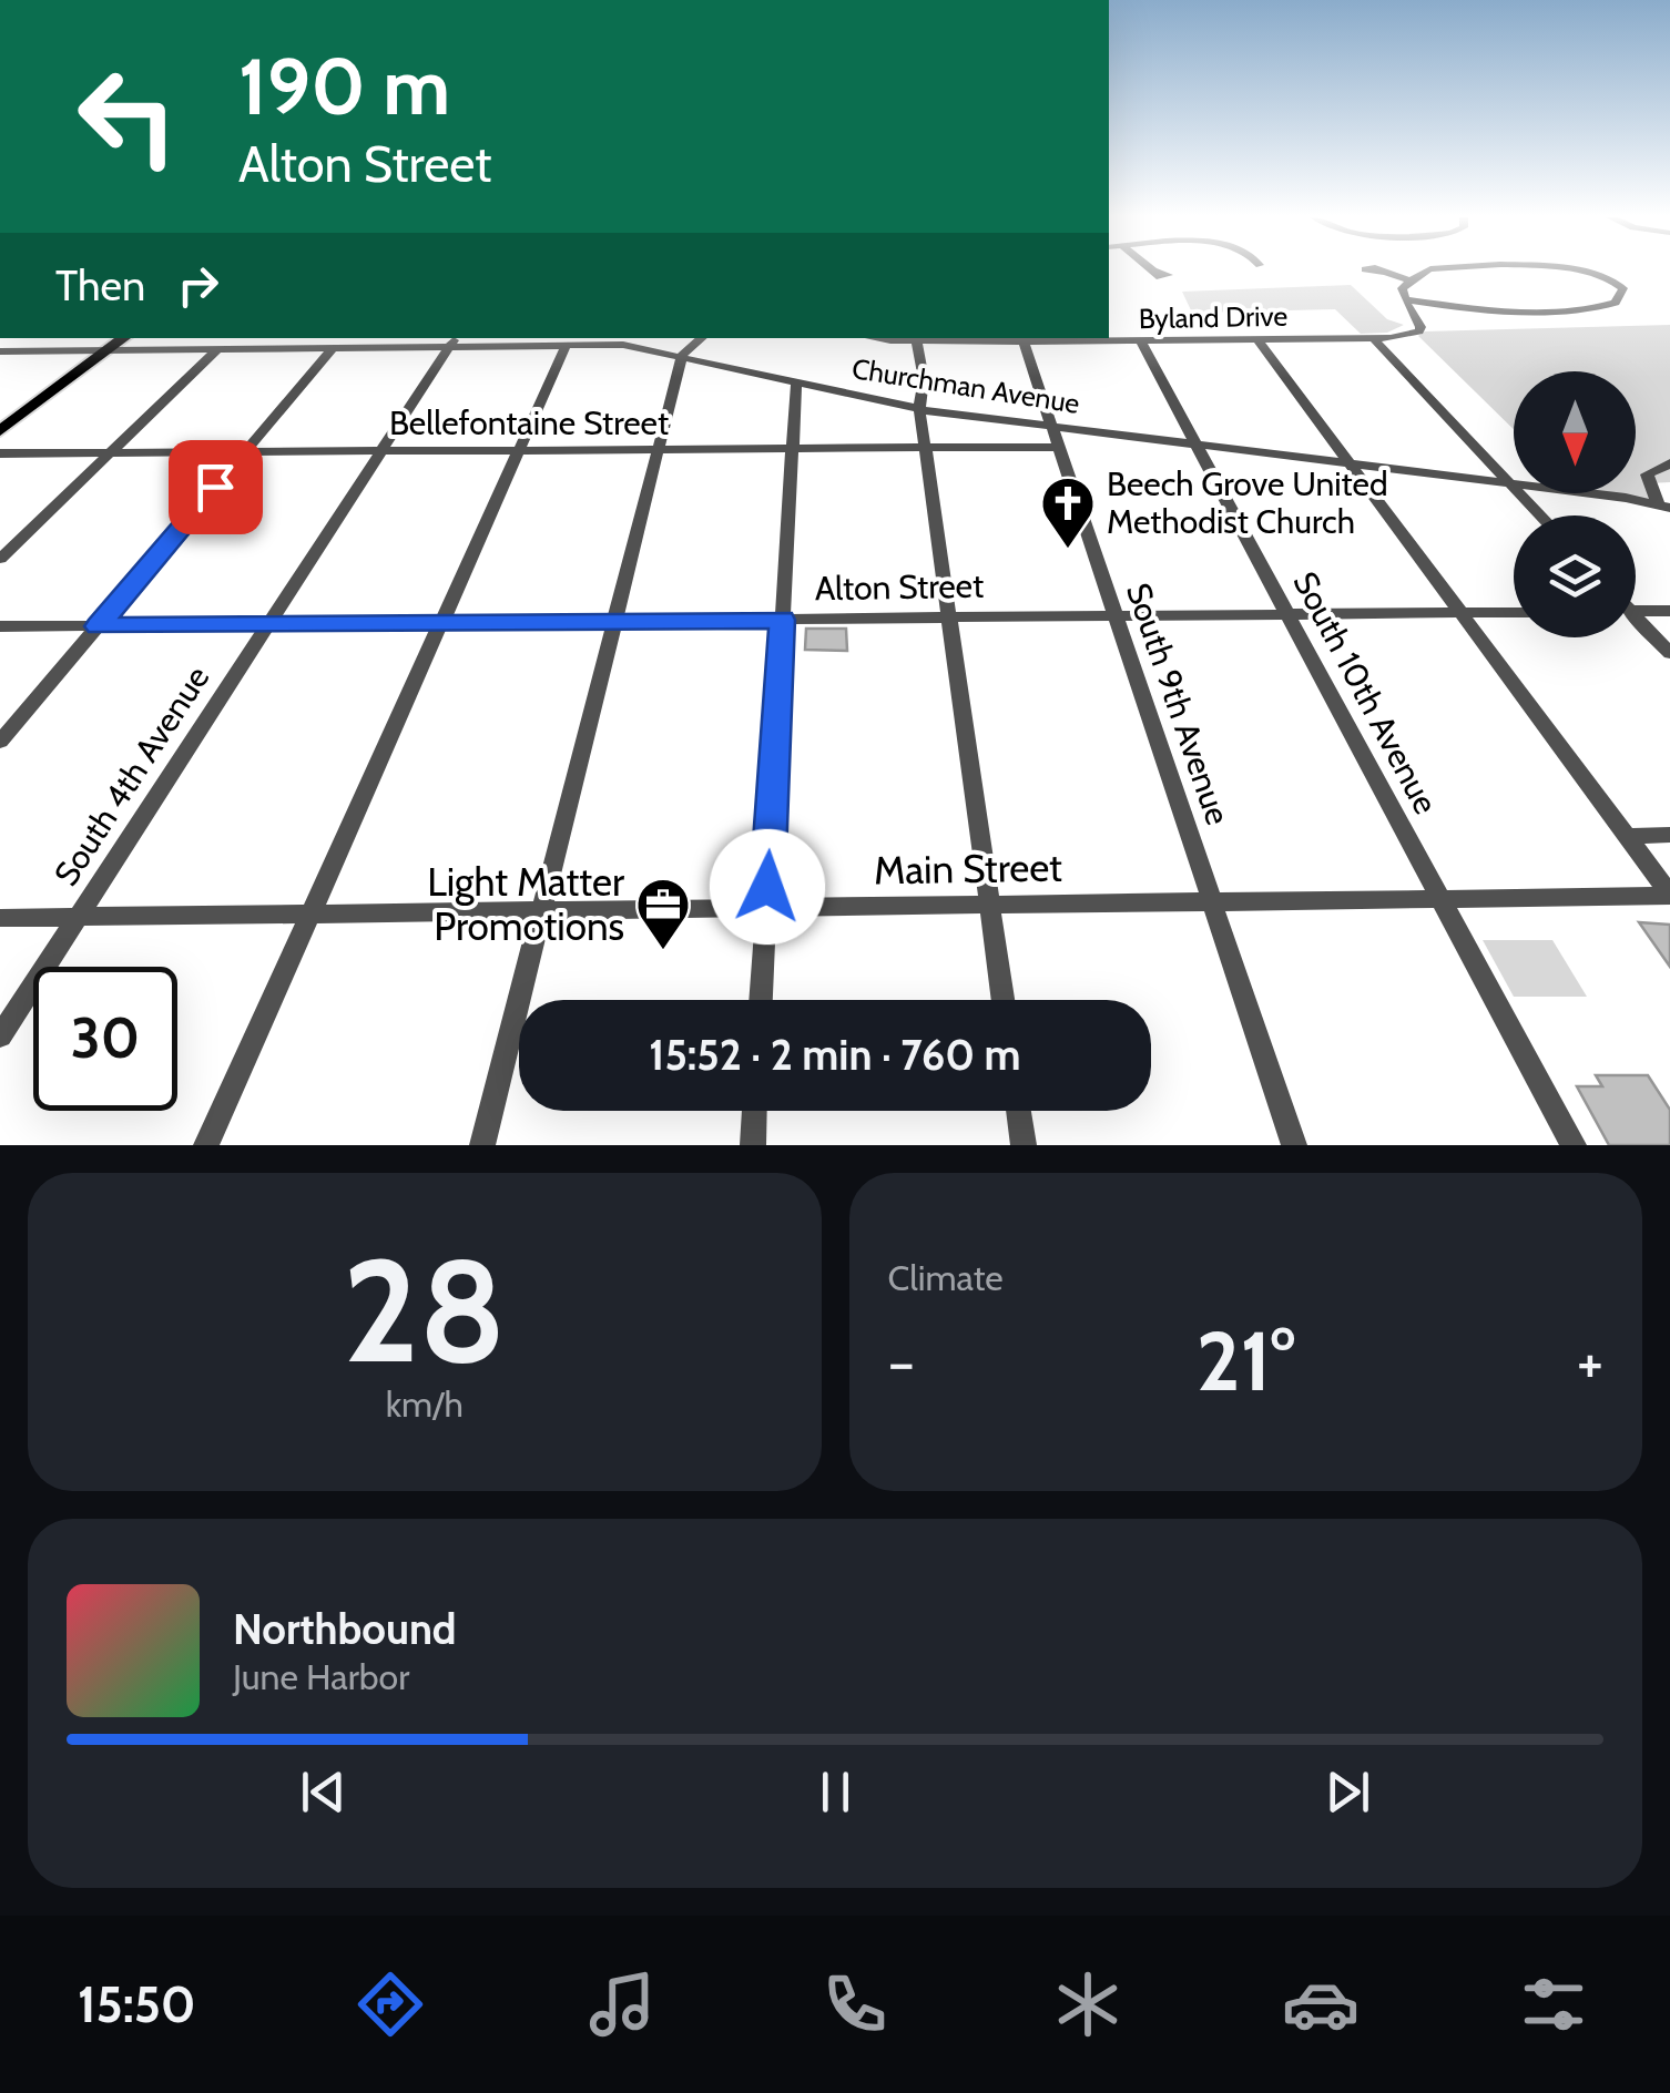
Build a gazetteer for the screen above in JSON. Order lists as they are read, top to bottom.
{
  "streets": {
    "street": [
      "Byland Drive",
      "Churchman Avenue",
      "Bellefontaine Street",
      "Alton Street",
      "South 10th Avenue",
      "South 9th Avenue",
      "South 4th Avenue",
      "Main Street"
    ]
  },
  "crossings": [
    ["Byland Drive", "South 10th Avenue"],
    ["Byland Drive", "South 9th Avenue"],
    ["Churchman Avenue", "South 10th Avenue"],
    ["Churchman Avenue", "South 9th Avenue"],
    ["Churchman Avenue", "South 4th Avenue"],
    ["Bellefontaine Street", "South 9th Avenue"],
    ["Bellefontaine Street", "South 4th Avenue"],
    ["Alton Street", "South 10th Avenue"],
    ["Alton Street", "South 9th Avenue"],
    ["Alton Street", "South 4th Avenue"],
    ["South 10th Avenue", "Main Street"],
    ["South 9th Avenue", "Main Street"],
    ["South 4th Avenue", "Main Street"]
  ],
  "places": {
    "church": ["Beech Grove United Methodist Church"],
    "office": ["Light Matter Promotions"]
  },
  "north": "bottom",
  "page": {
    "turn": ["190 m", "Alton Street"],
    "then": "Then",
    "limit": "30",
    "trip": "15:52 · 2 min · 760 m",
    "tile": [
      ["28", "km/h"],
      "Climate"
    ],
    "heat": ["−", "21°", "+"],
    "song": ["Northbound", "June Harbor"],
    "tabs": "15:50"
  }
}
